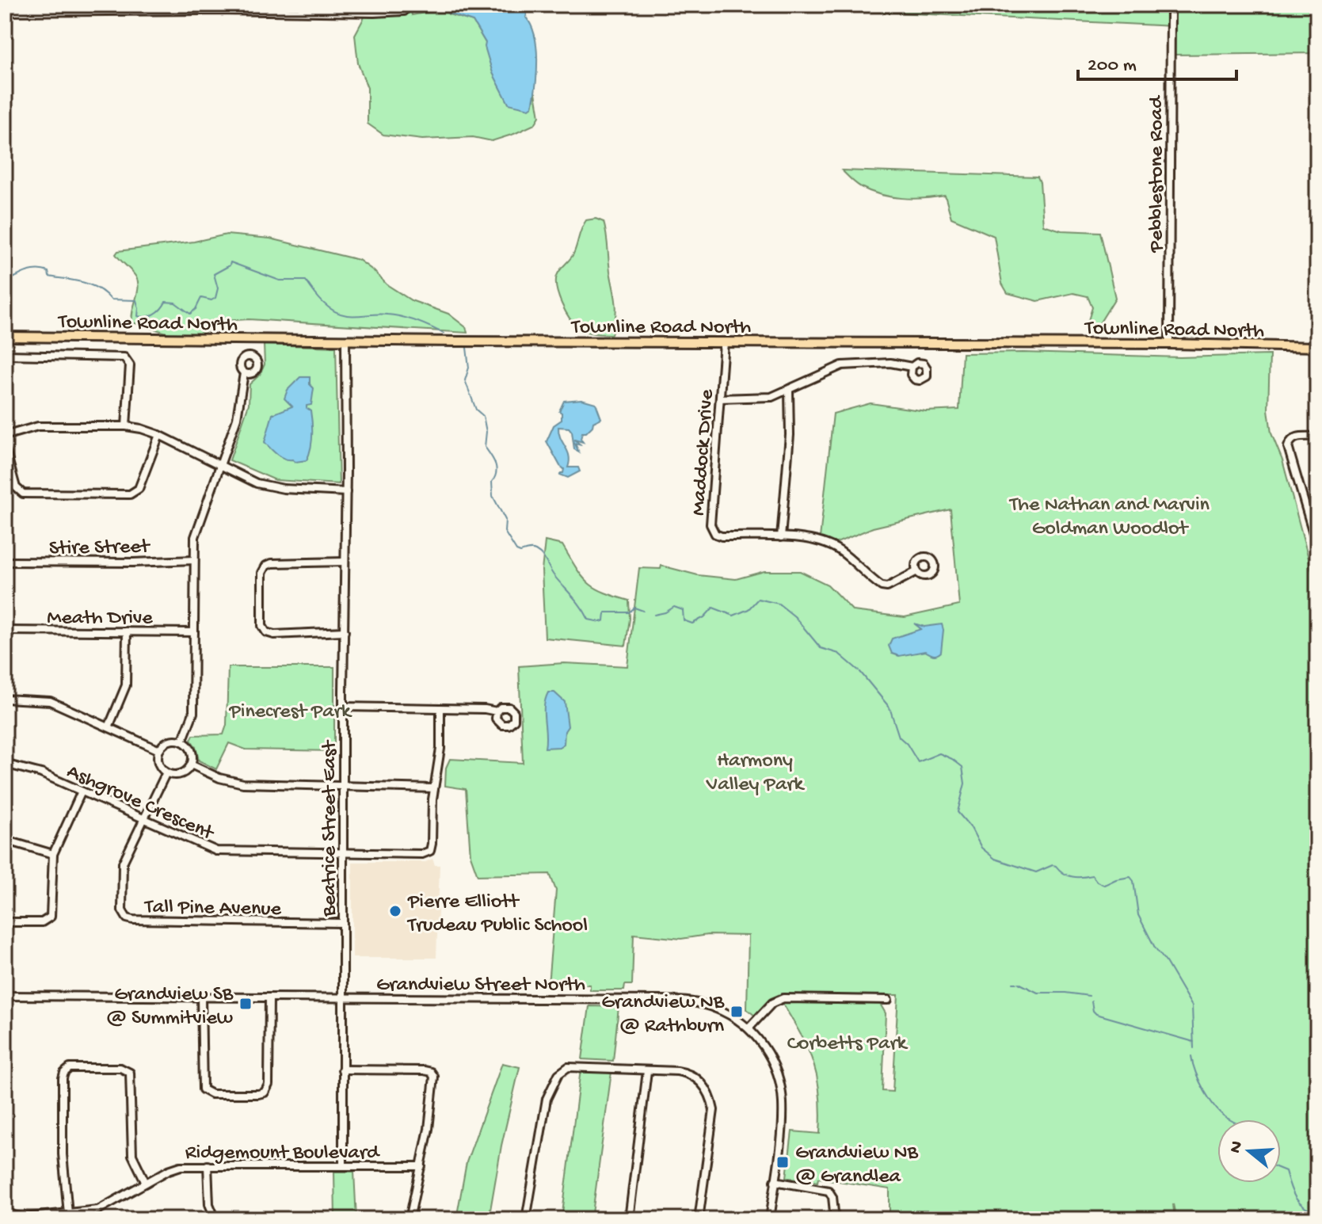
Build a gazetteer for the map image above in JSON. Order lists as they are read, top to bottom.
{
  "streets": {
    "main road": ["Townline Road North"],
    "street": [
      "Pebblestone Road",
      "Maddock Drive",
      "Stire Street",
      "Meath Drive",
      "Ashgrove Crescent",
      "Beatrice Street East",
      "Tall Pine Avenue",
      "Grandview Street North",
      "Ridgemount Boulevard"
    ]
  },
  "crossings": [
    ["Pebblestone Road", "Townline Road North"],
    ["Townline Road North", "Maddock Drive"],
    ["Townline Road North", "Beatrice Street East"],
    ["Ashgrove Crescent", "Beatrice Street East"],
    ["Ashgrove Crescent", "Tall Pine Avenue"],
    ["Beatrice Street East", "Tall Pine Avenue"],
    ["Beatrice Street East", "Grandview Street North"],
    ["Beatrice Street East", "Ridgemount Boulevard"]
  ],
  "parks": [
    "The Nathan and Marvin Goldman Woodlot",
    "Pinecrest Park",
    "Harmony Valley Park",
    "Corbetts Park"
  ],
  "places": {
    "other": ["Pierre Elliott Trudeau Public School"],
    "transit": ["Grandview SB @ Summitview", "Grandview NB @ Rathburn", "Grandview NB @ Grandlea"]
  },
  "scale_bar": "200 m",
  "north": "left"
}
